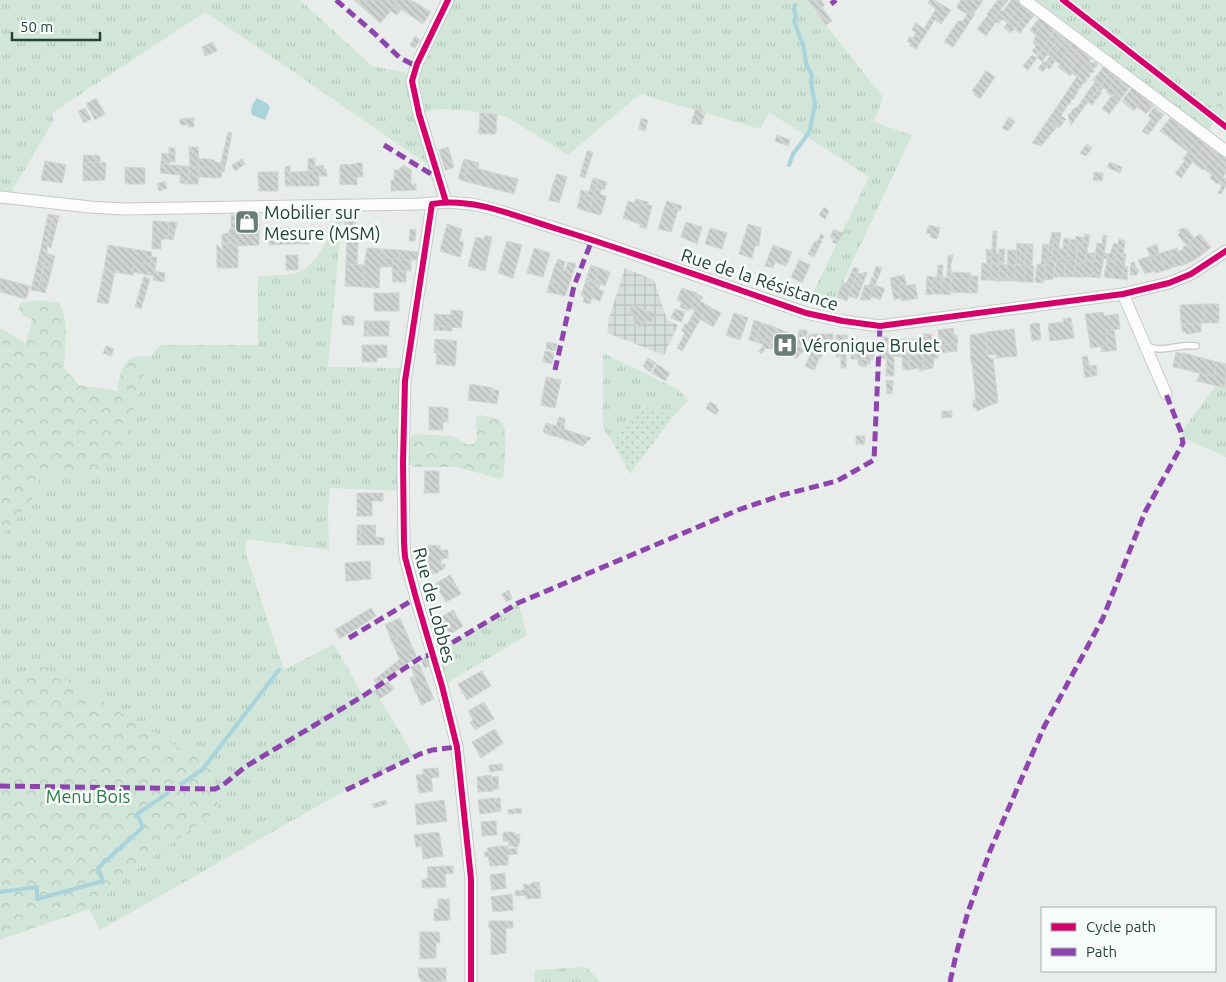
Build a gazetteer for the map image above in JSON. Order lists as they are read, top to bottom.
{
  "streets": {
    "street": ["Rue de la Résistance", "Rue de Lobbes"]
  },
  "crossings": [
    ["Rue de la Résistance", "Rue de Lobbes"]
  ],
  "parks": ["Menu Bois"],
  "places": {
    "shop": ["Mobilier sur Mesure (MSM)"],
    "hospital": ["Véronique Brulet"]
  },
  "legend": ["Cycle path", "Path"],
  "scale_bar": "50 m"
}
